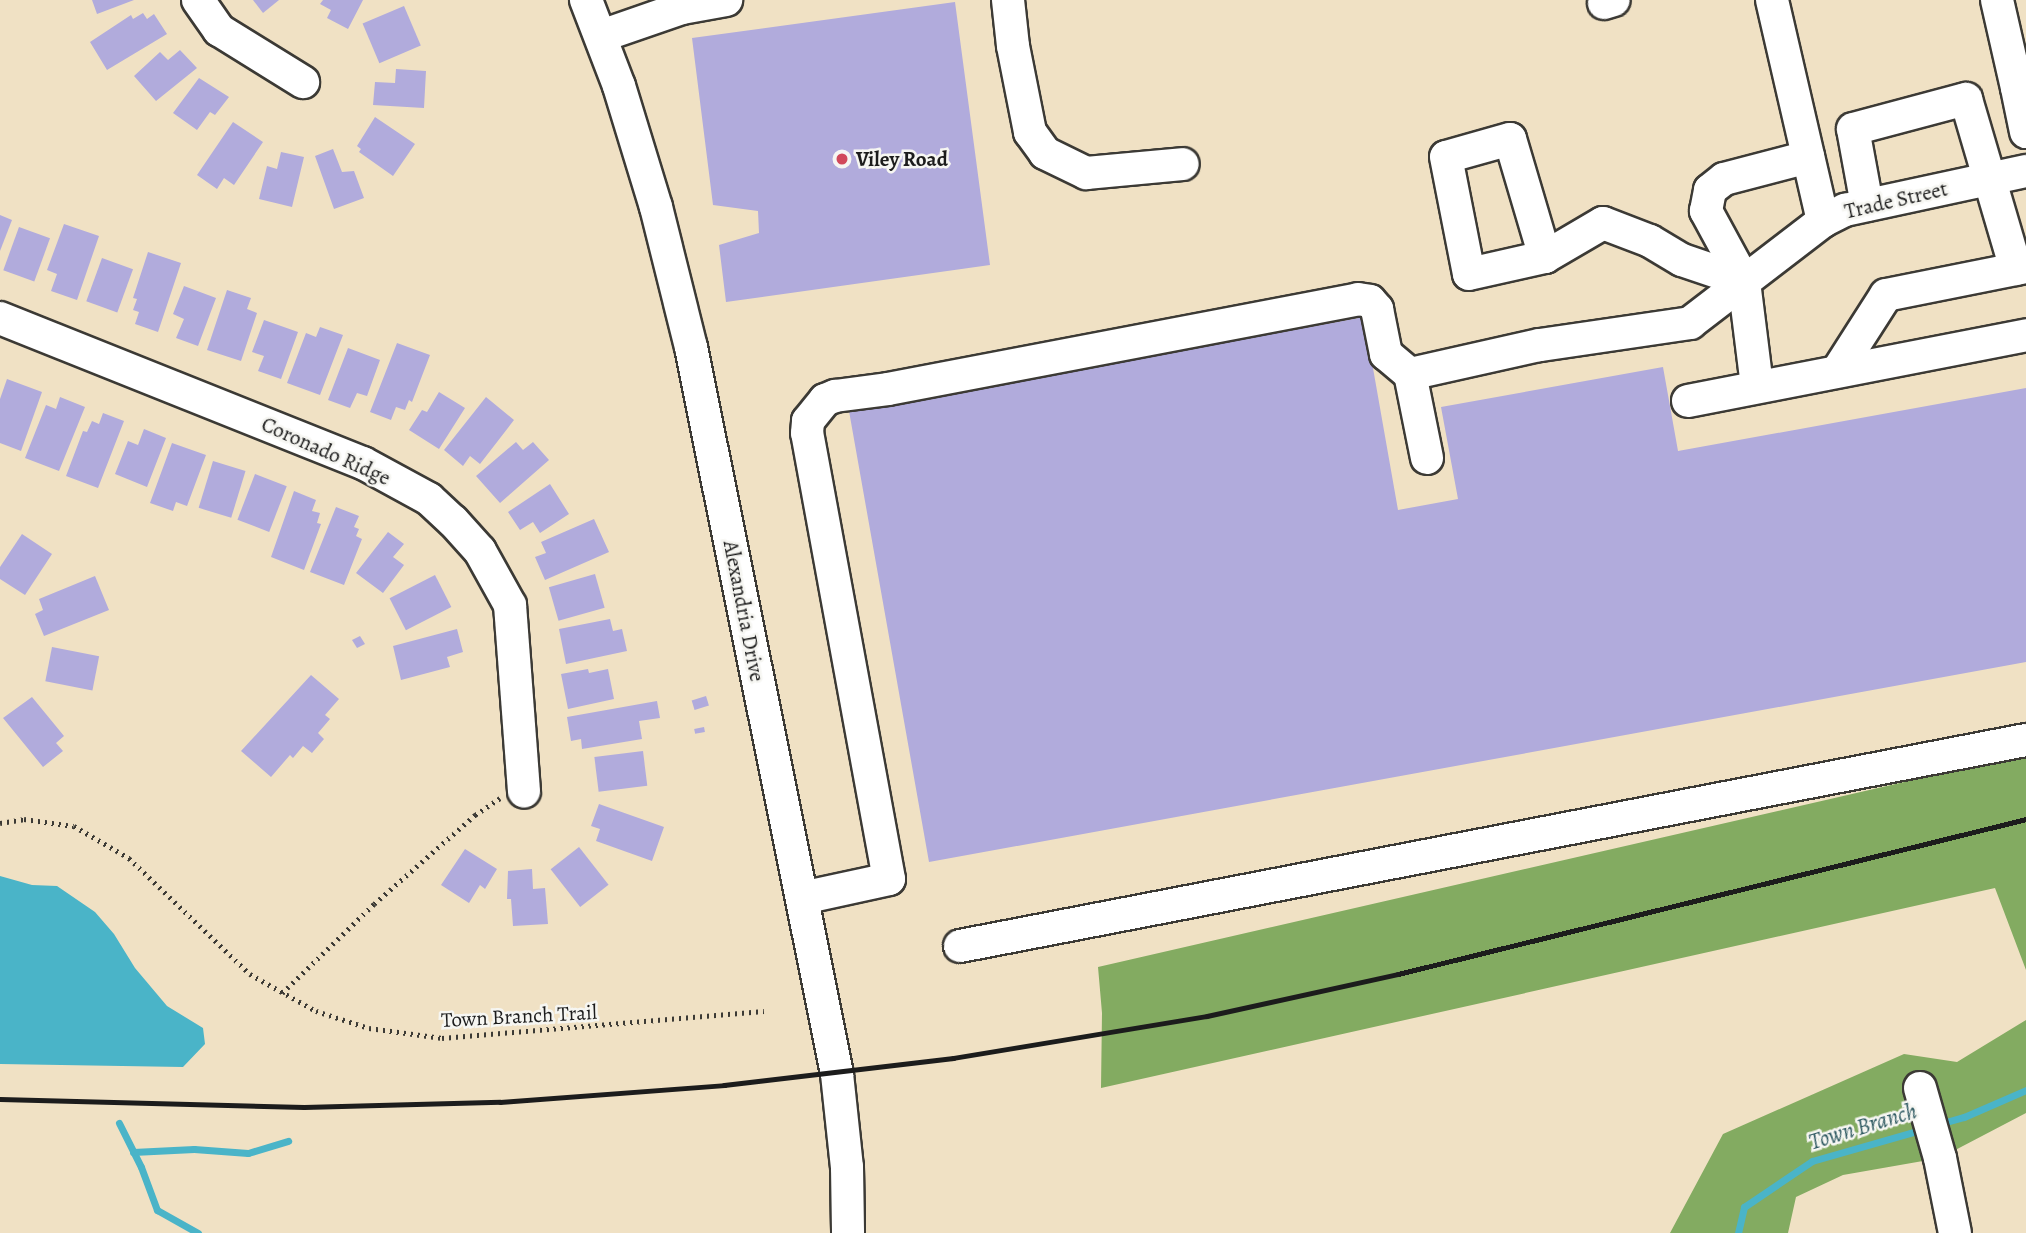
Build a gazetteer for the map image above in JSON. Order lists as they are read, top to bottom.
{
  "streets": {
    "street": ["Trade Street", "Coronado Ridge", "Alexandria Drive"],
    "path": ["Town Branch Trail"]
  },
  "water": ["Town Branch"],
  "places": ["Viley Road"]
}
